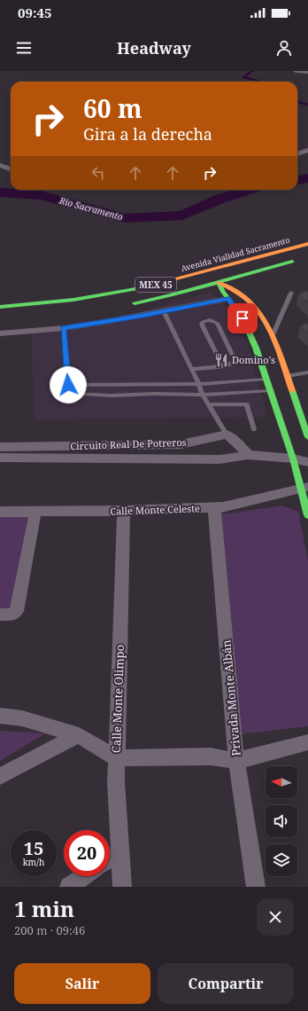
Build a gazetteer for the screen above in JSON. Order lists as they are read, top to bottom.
{
  "streets": {
    "main road": ["Avenida Vialidad Sacramento", "MEX 45"],
    "street": [
      "Circuito Real De Potreros",
      "Calle Monte Celeste",
      "Privada Monte Albán",
      "Calle Monte Olimpo"
    ]
  },
  "crossings": [
    ["Calle Monte Celeste", "Privada Monte Albán"],
    ["Calle Monte Celeste", "Calle Monte Olimpo"]
  ],
  "water": ["Rio Sacramento"],
  "places": {
    "restaurant": ["Domino's"]
  },
  "north": "left",
  "page": {
    "status": "09:45",
    "header": "Headway",
    "turn": ["60 m", "Gira a la derecha"],
    "speed": "15 km/h",
    "limit": "20",
    "heading": ["1 min", "200 m · 09:46"],
    "buttons": ["Salir", "Compartir"]
  }
}
